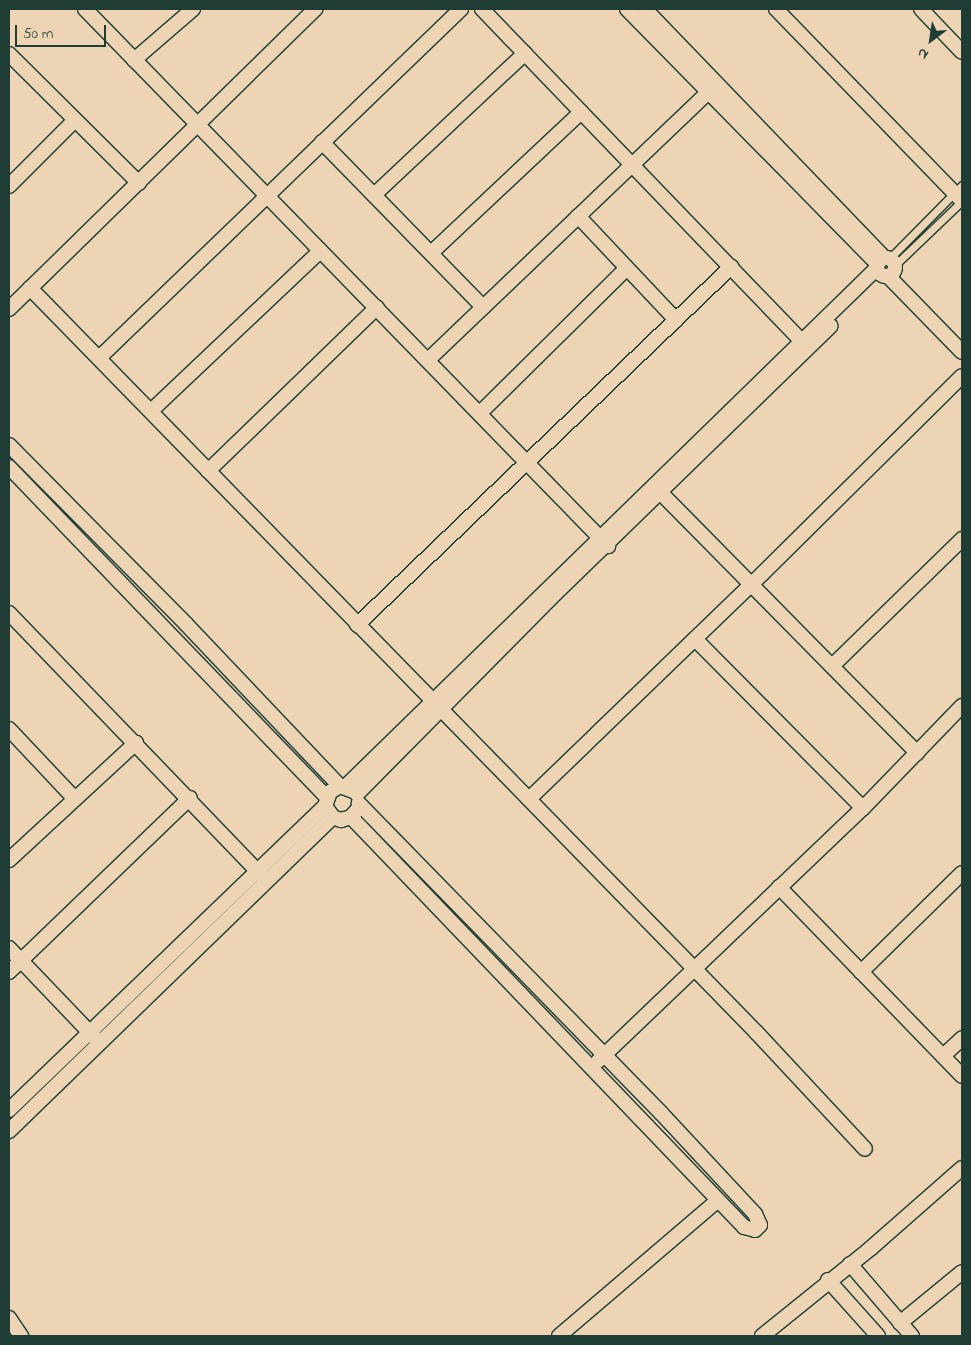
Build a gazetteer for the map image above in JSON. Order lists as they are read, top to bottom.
{
  "scale_bar": "50 m",
  "north": "bottom left"
}
